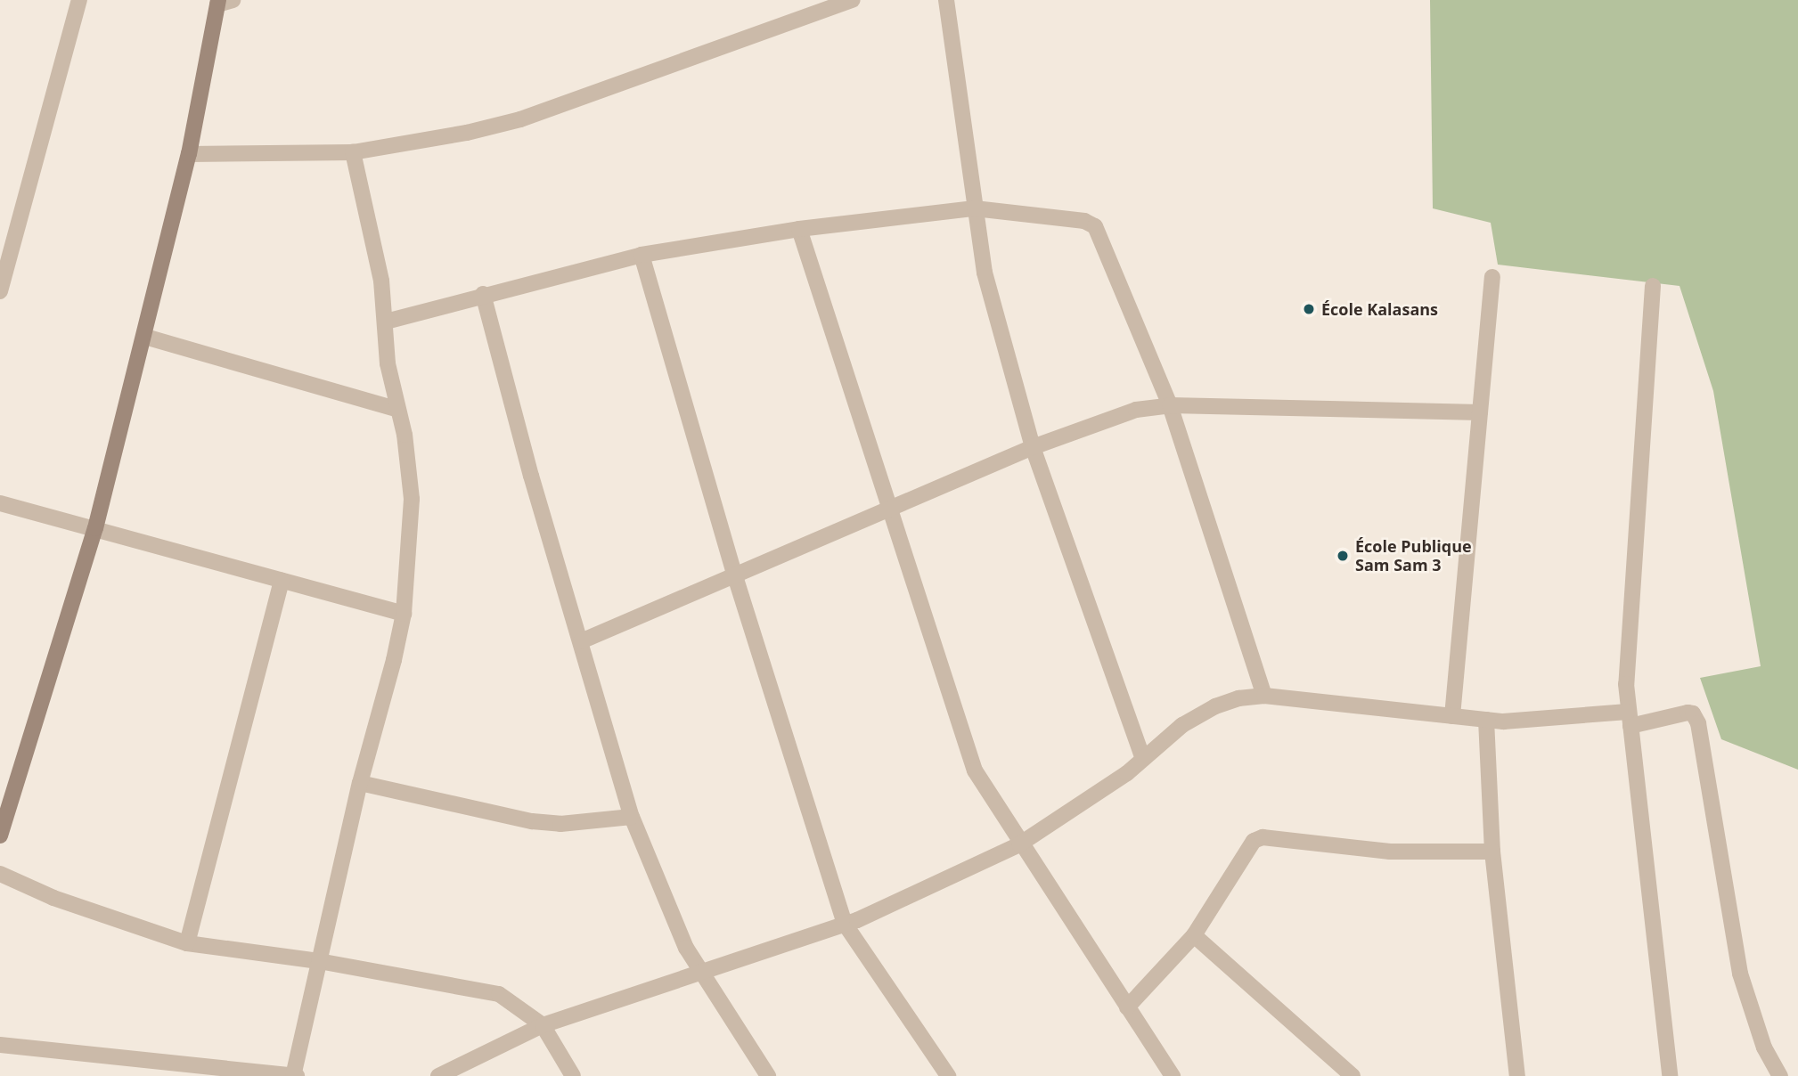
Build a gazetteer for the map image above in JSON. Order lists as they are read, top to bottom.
{
  "places": ["École Kalasans", "École Publique Sam Sam 3"]
}
